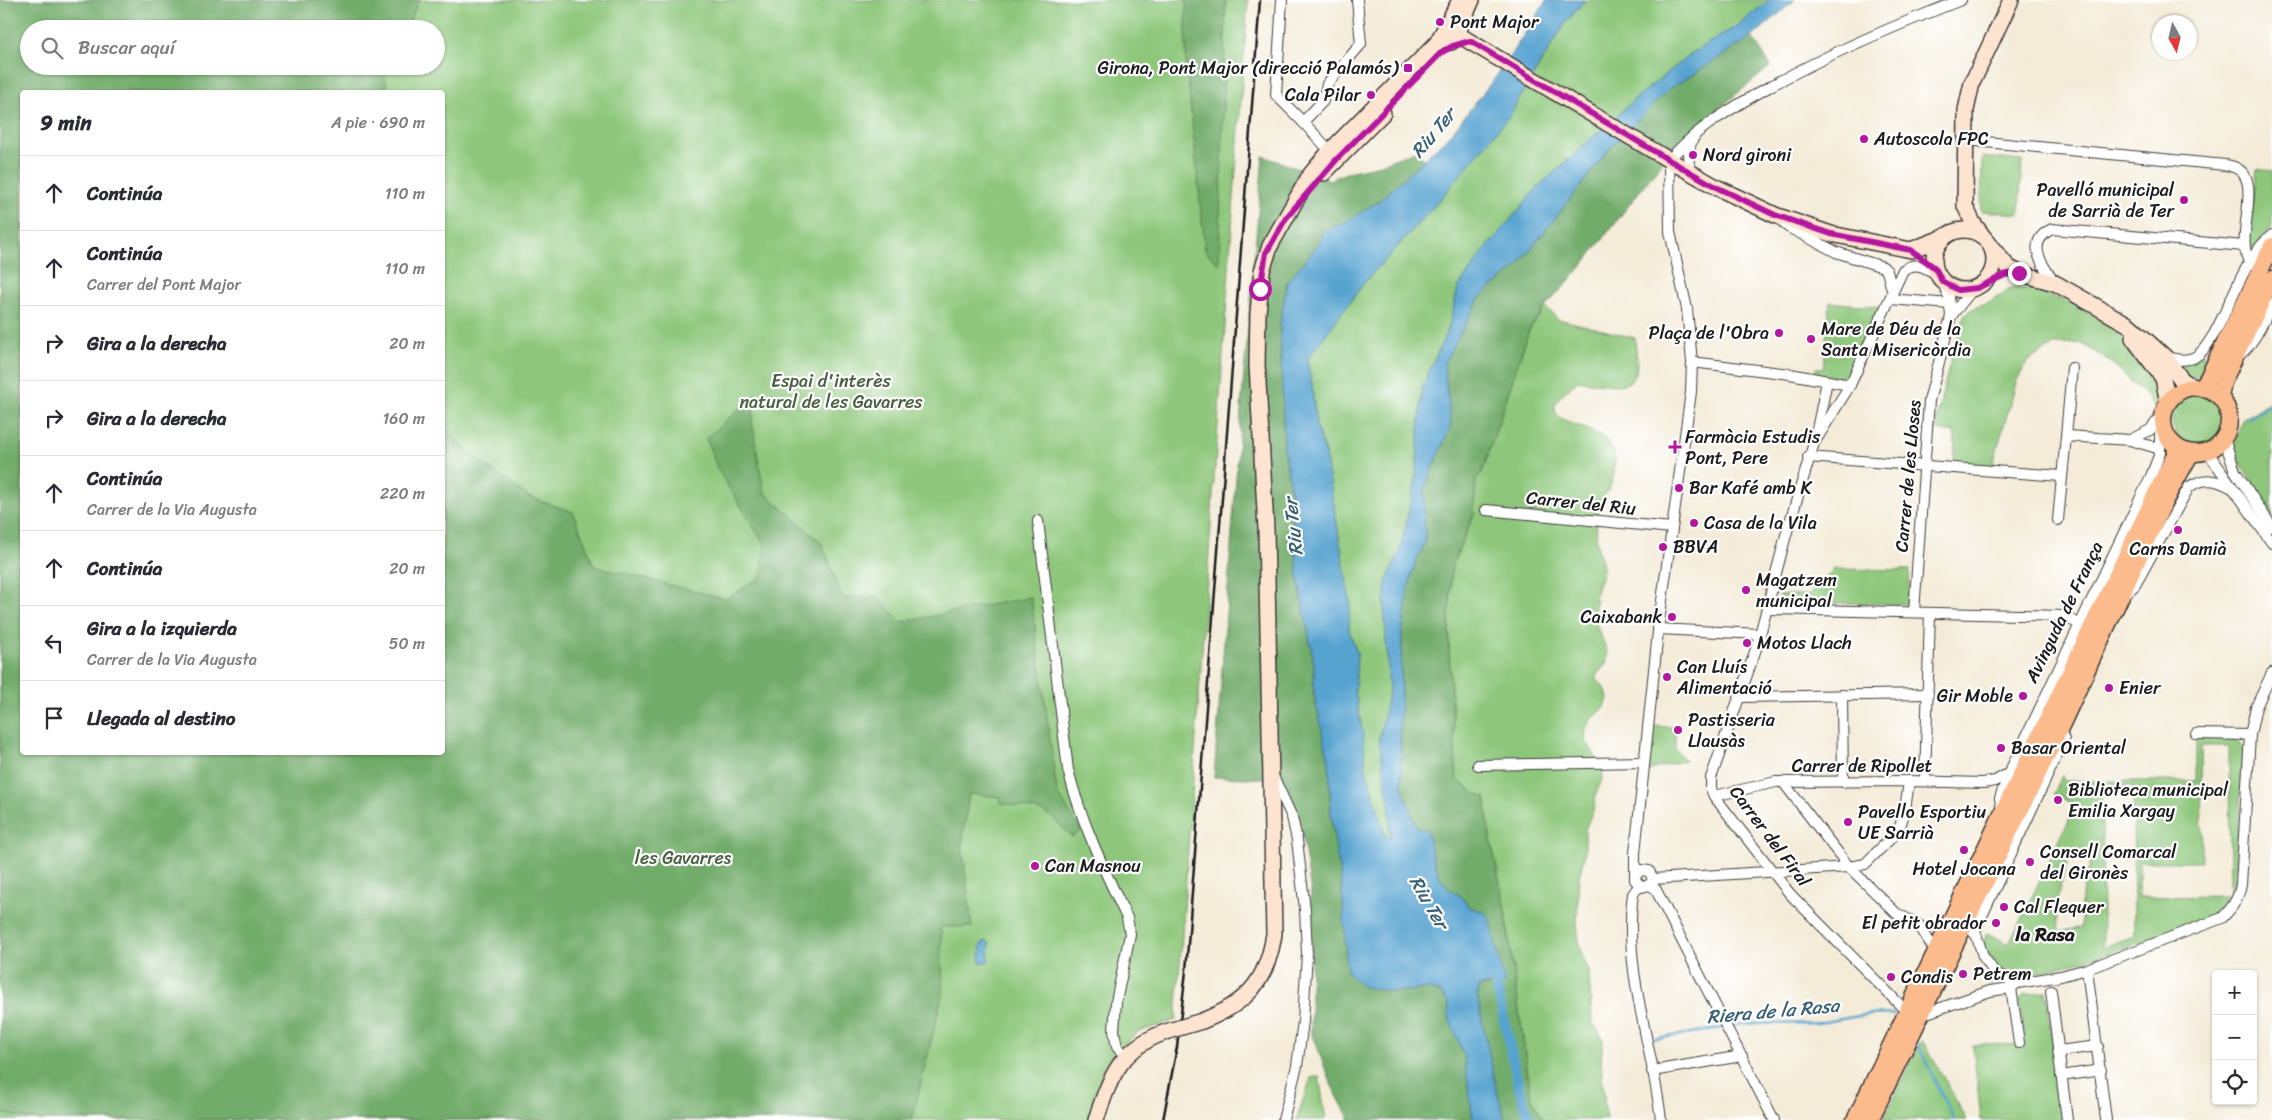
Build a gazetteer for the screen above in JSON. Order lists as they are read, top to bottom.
{
  "streets": {
    "main road": ["Avinguda de França"],
    "street": [
      "Carrer de les Lloses",
      "Carrer del Riu",
      "Carrer de Ripollet",
      "Carrer del Firal"
    ]
  },
  "crossings": [
    ["Carrer de les Lloses", "Carrer del Firal"],
    ["Avinguda de França", "Carrer de Ripollet"],
    ["Avinguda de França", "Carrer del Firal"],
    ["Carrer de Ripollet", "Carrer del Firal"]
  ],
  "districts": ["la Rasa"],
  "water": ["Riu Ter", "Riera de la Rasa"],
  "parks": ["Espai d'interès natural de les Gavarres", "les Gavarres"],
  "places": {
    "other": [
      "Pont Major",
      "Cala Pilar",
      "Autoscola FPC",
      "Nord gironi",
      "Pavelló municipal de Sarrià de Ter",
      "Plaça de l'Obra",
      "Mare de Déu de la Santa Misericòrdia",
      "Bar Kafé amb K",
      "Casa de la Vila",
      "Carns Damià",
      "BBVA",
      "Magatzem municipal",
      "Caixabank",
      "Motos Llach",
      "Can Lluís Alimentació",
      "Enier",
      "Gir Moble",
      "Pastisseria Llausàs",
      "Basar Oriental",
      "Biblioteca municipal Emilia Xargay",
      "Pavello Esportiu UE Sarrià",
      "Hotel Jocana",
      "Consell Comarcal del Gironès",
      "Can Masnou",
      "Cal Flequer",
      "El petit obrador",
      "Petrem",
      "Condis"
    ],
    "transit": ["Girona, Pont Major (direcció Palamós)"],
    "health": ["Farmàcia Estudis Pont, Pere"]
  },
  "north": "bottom",
  "page": {
    "search": "Buscar aquí",
    "heading": ["9 min", "A pie · 690 m"],
    "list": [
      ["Continúa", "110 m"],
      ["Continúa", "Carrer del Pont Major", "110 m"],
      ["Gira a la derecha", "20 m"],
      ["Gira a la derecha", "160 m"],
      ["Continúa", "Carrer de la Via Augusta", "220 m"],
      ["Continúa", "20 m"],
      ["Gira a la izquierda", "Carrer de la Via Augusta", "50 m"],
      "Llegada al destino"
    ],
    "map_buttons": ["+", "−"]
  }
}
